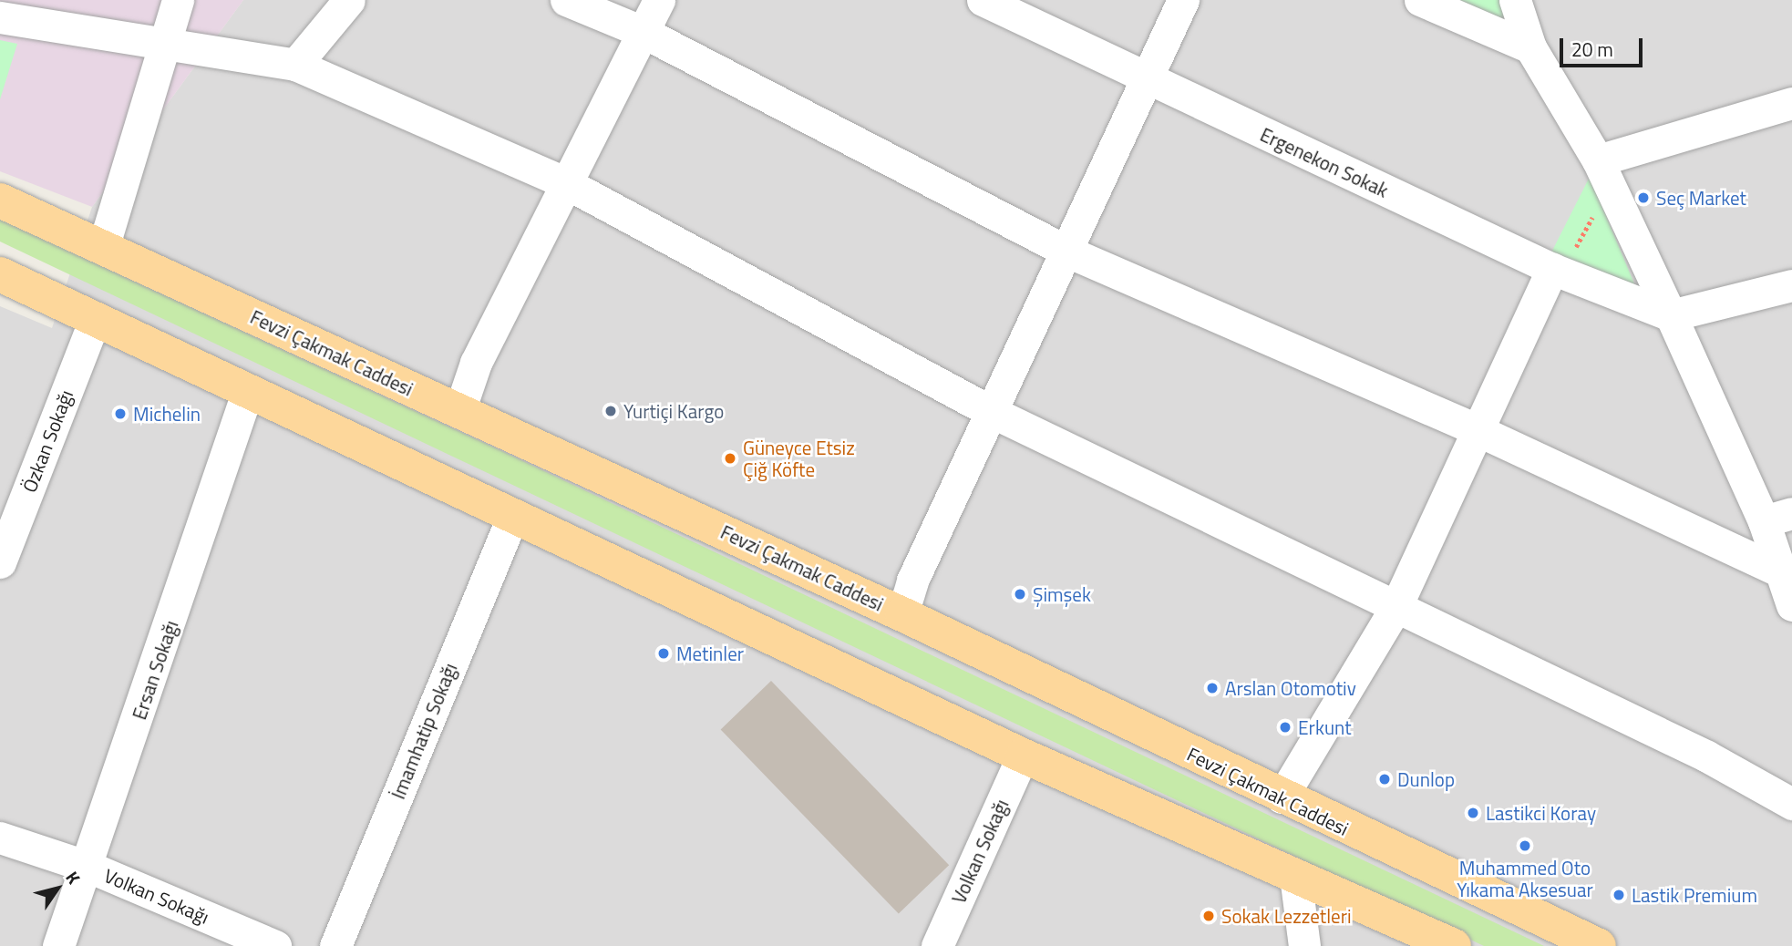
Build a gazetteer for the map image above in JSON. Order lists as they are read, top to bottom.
{
  "streets": {
    "main road": ["Fevzi Çakmak Caddesi"],
    "street": [
      "Ergenekon Sokak",
      "Özkan Sokağı",
      "Ersan Sokağı",
      "İmamhatip Sokağı",
      "Volkan Sokağı"
    ]
  },
  "crossings": [
    ["Ersan Sokağı", "Volkan Sokağı"]
  ],
  "places": [
    "Seç Market",
    "Yurtiçi Kargo",
    "Michelin",
    "Güneyce Etsiz Çiğ Köfte",
    "Şimşek",
    "Metinler",
    "Arslan Otomotiv",
    "Erkunt",
    "Dunlop",
    "Lastikci Koray",
    "Muhammed Oto Yıkama Aksesuar",
    "Lastik Premium",
    "Sokak Lezzetleri"
  ],
  "scale_bar": "20 m",
  "north": "top right"
}
